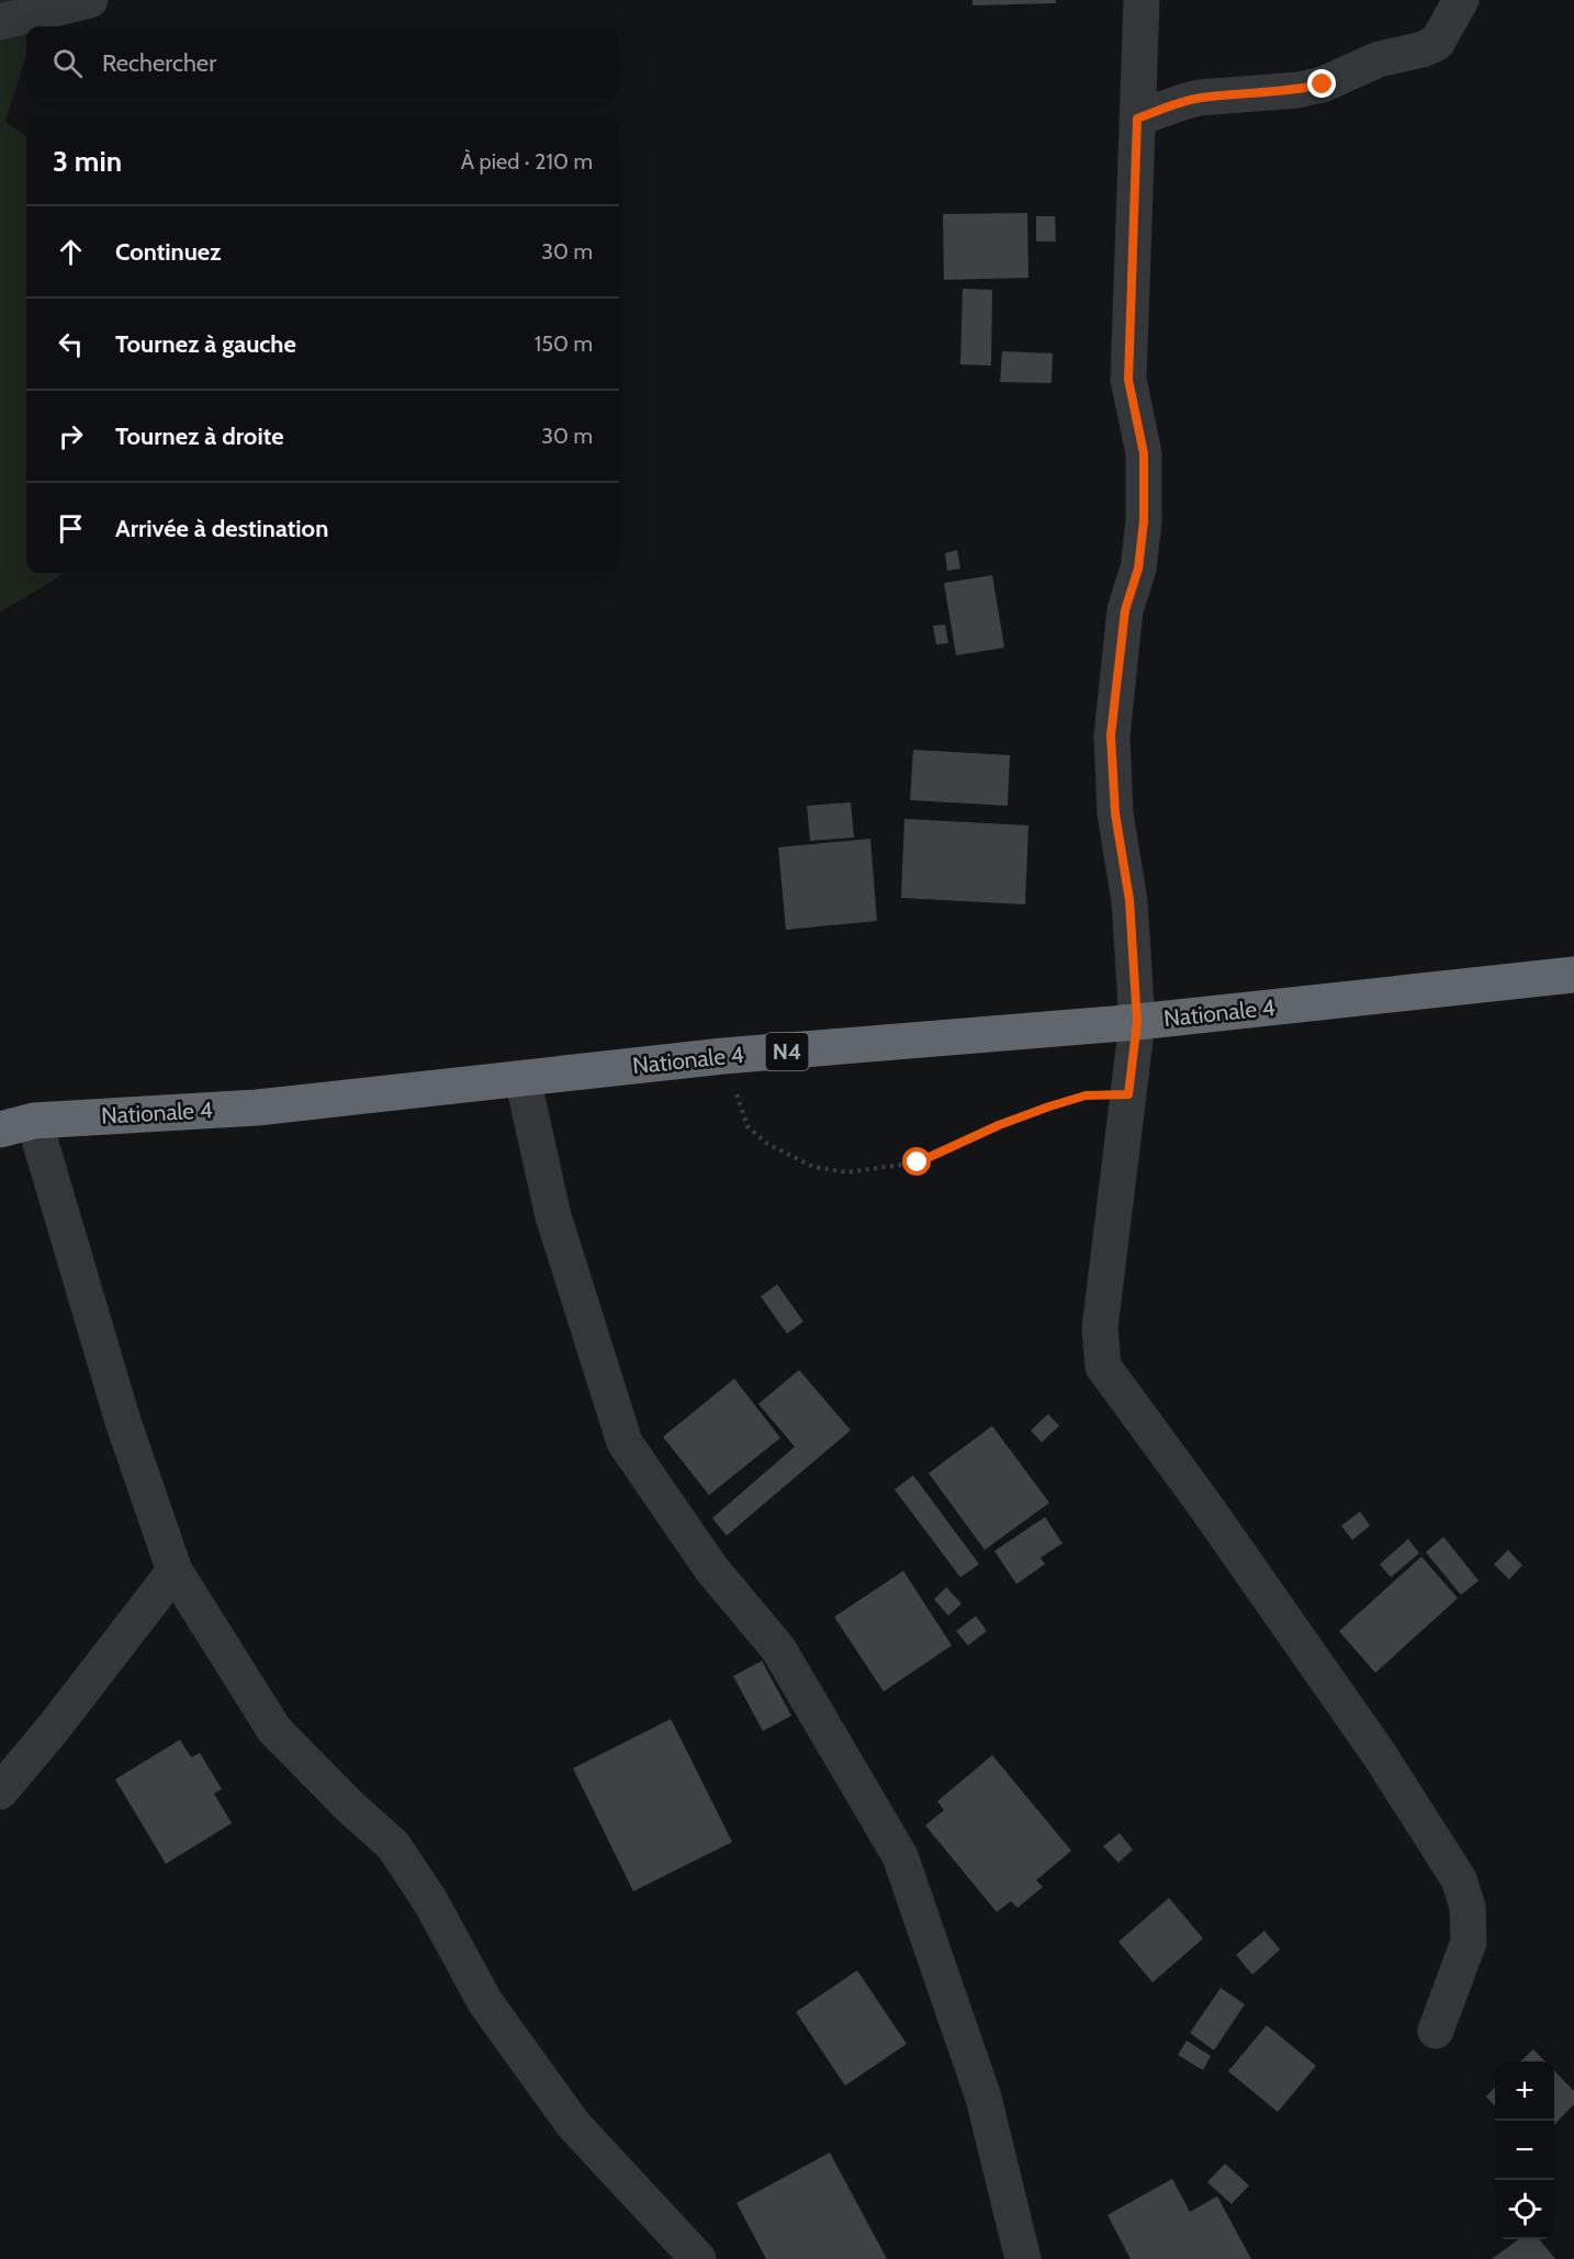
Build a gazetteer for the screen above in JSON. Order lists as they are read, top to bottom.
{
  "streets": {
    "highway": ["Nationale 4", "N4"]
  },
  "page": {
    "search": "Rechercher",
    "heading": ["3 min", "À pied · 210 m"],
    "list": [
      ["Continuez", "30 m"],
      ["Tournez à gauche", "150 m"],
      ["Tournez à droite", "30 m"],
      "Arrivée à destination"
    ],
    "map_buttons": ["+", "−"]
  }
}
